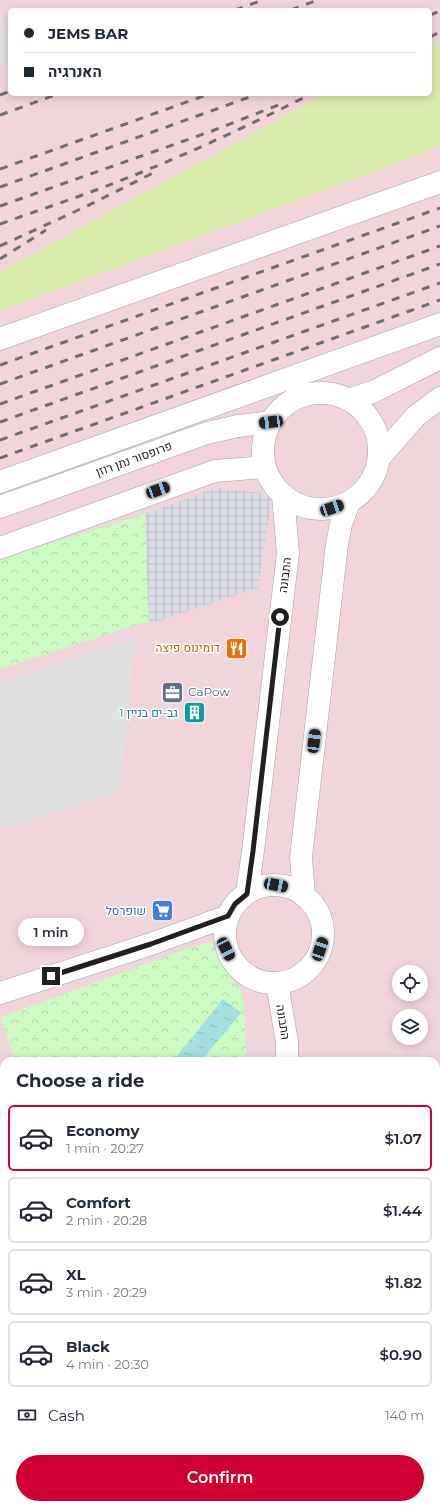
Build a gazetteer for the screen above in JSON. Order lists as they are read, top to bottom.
{
  "streets": {
    "street": ["פרופסור נתן רוזן", "התבונה"]
  },
  "crossings": [
    ["פרופסור נתן רוזן", "התבונה"]
  ],
  "places": {
    "restaurant": ["דומינוס פיצה"],
    "office": ["CaPow"],
    "building": ["גב-ים בניין 1"],
    "supermarket": ["שופרסל"]
  },
  "page": {
    "banner": ["JEMS BAR", "האנרגיה"],
    "bubble": "1 min",
    "heading": "Choose a ride",
    "list": [
      {
        "name": "Economy",
        "note": "1 min · 20:27",
        "value": "$1.07"
      },
      {
        "name": "Comfort",
        "note": "2 min · 20:28",
        "value": "$1.44"
      },
      {
        "name": "XL",
        "note": "3 min · 20:29",
        "value": "$1.82"
      },
      {
        "name": "Black",
        "note": "4 min · 20:30",
        "value": "$0.90"
      }
    ],
    "pay": ["Cash", "140 m"],
    "buttons": "Confirm"
  }
}
